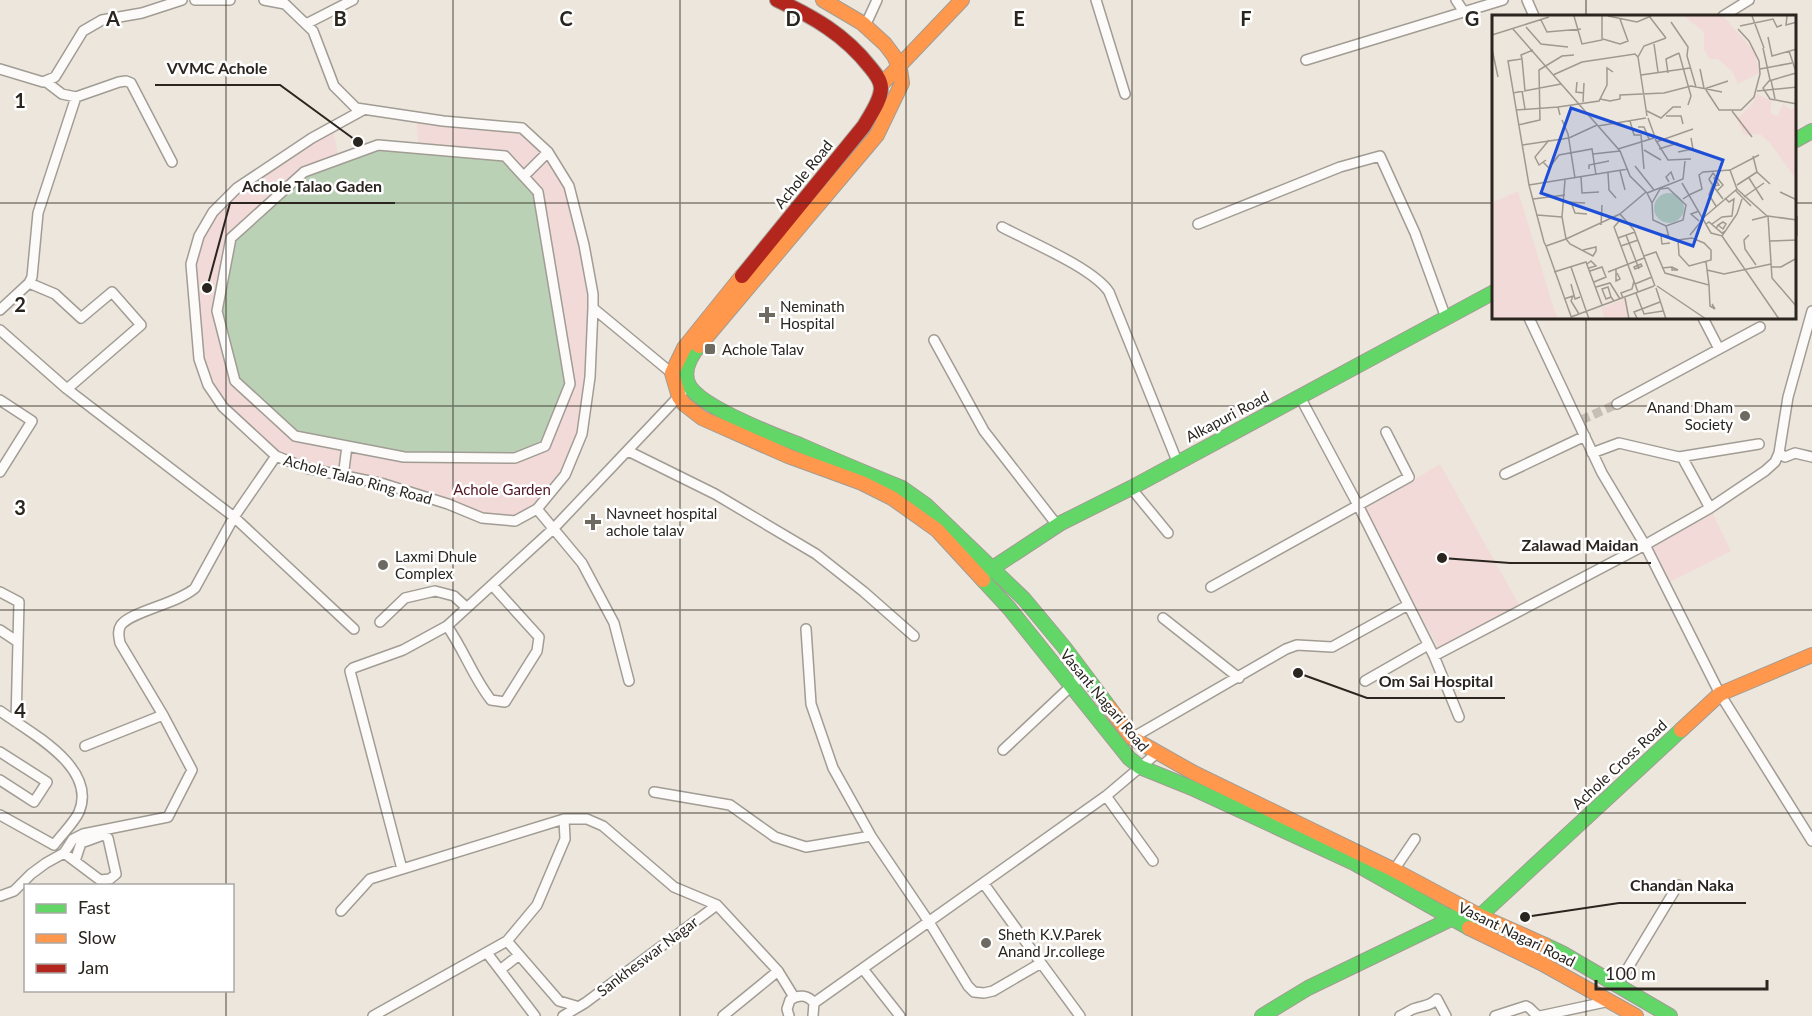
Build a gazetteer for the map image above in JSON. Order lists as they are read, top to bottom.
{
  "streets": {
    "main road": [
      "Achole Road",
      "Alkapuri Road",
      "Vasant Nagari Road",
      "Achole Cross Road"
    ],
    "street": ["Achole Talao Ring Road", "Sankheswar Nagar"]
  },
  "crossings": [
    ["Alkapuri Road", "Vasant Nagari Road"],
    ["Vasant Nagari Road", "Achole Cross Road"]
  ],
  "parks": ["Achole Garden"],
  "places": {
    "other": [
      "VVMC Achole",
      "Achole Talao Gaden",
      "Anand Dham Society",
      "Zalawad Maidan",
      "Laxmi Dhule Complex",
      "Om Sai Hospital",
      "Chandan Naka",
      "Sheth K.V.Parek Anand Jr.college"
    ],
    "health": ["Neminath Hospital", "Navneet hospital achole talav"],
    "transit": ["Achole Talav"]
  },
  "legend": ["Fast", "Slow", "Jam"],
  "scale_bar": "100 m",
  "grid": {
    "columns": [
      "A",
      "B",
      "C",
      "D",
      "E",
      "F",
      "G"
    ],
    "rows": [
      "1",
      "2",
      "3",
      "4"
    ]
  }
}
